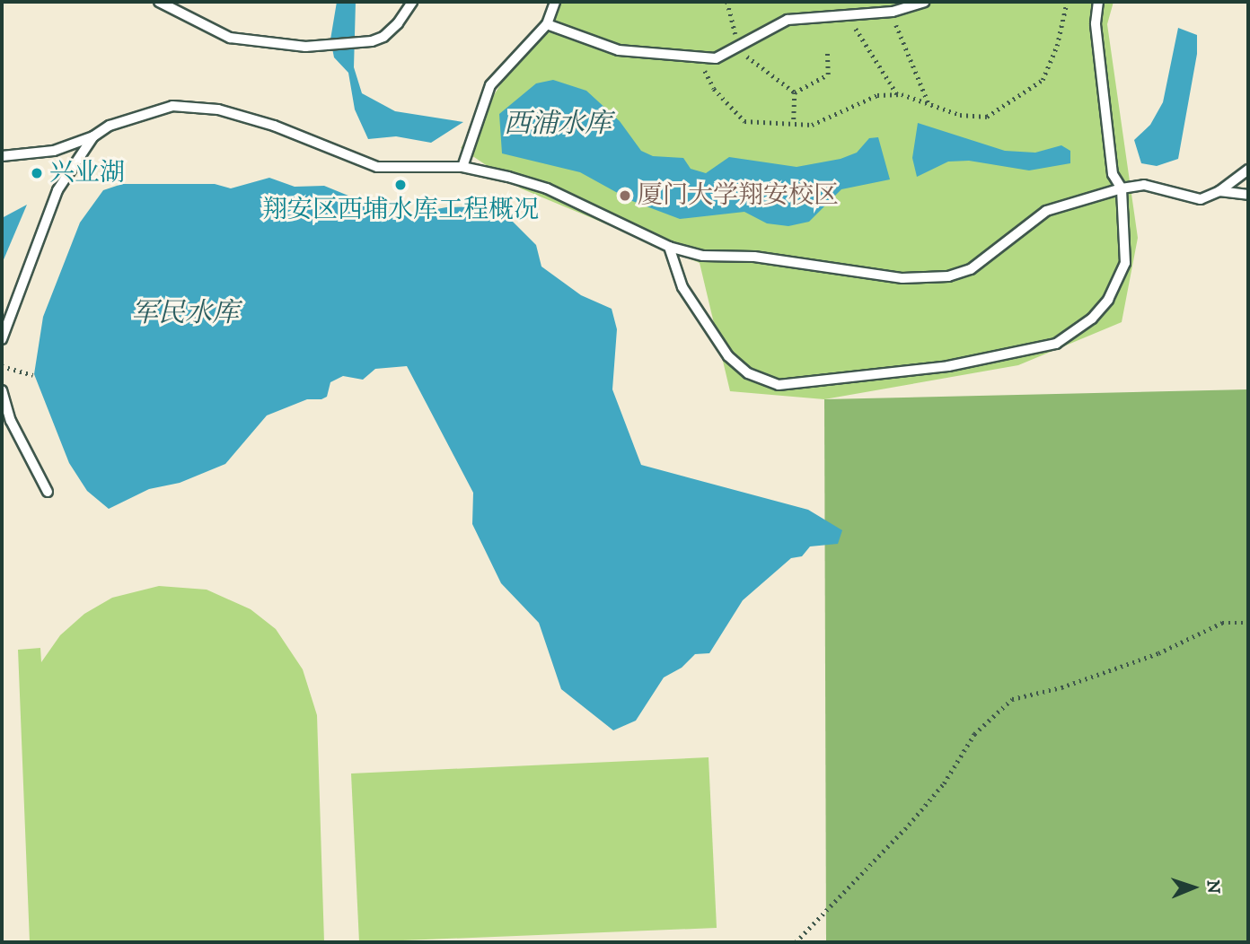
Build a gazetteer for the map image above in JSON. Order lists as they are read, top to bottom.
{
  "water": ["西浦水库", "军民水库"],
  "places": ["兴业湖", "翔安区西埔水库工程概况", "厦门大学翔安校区"],
  "north": "right"
}
